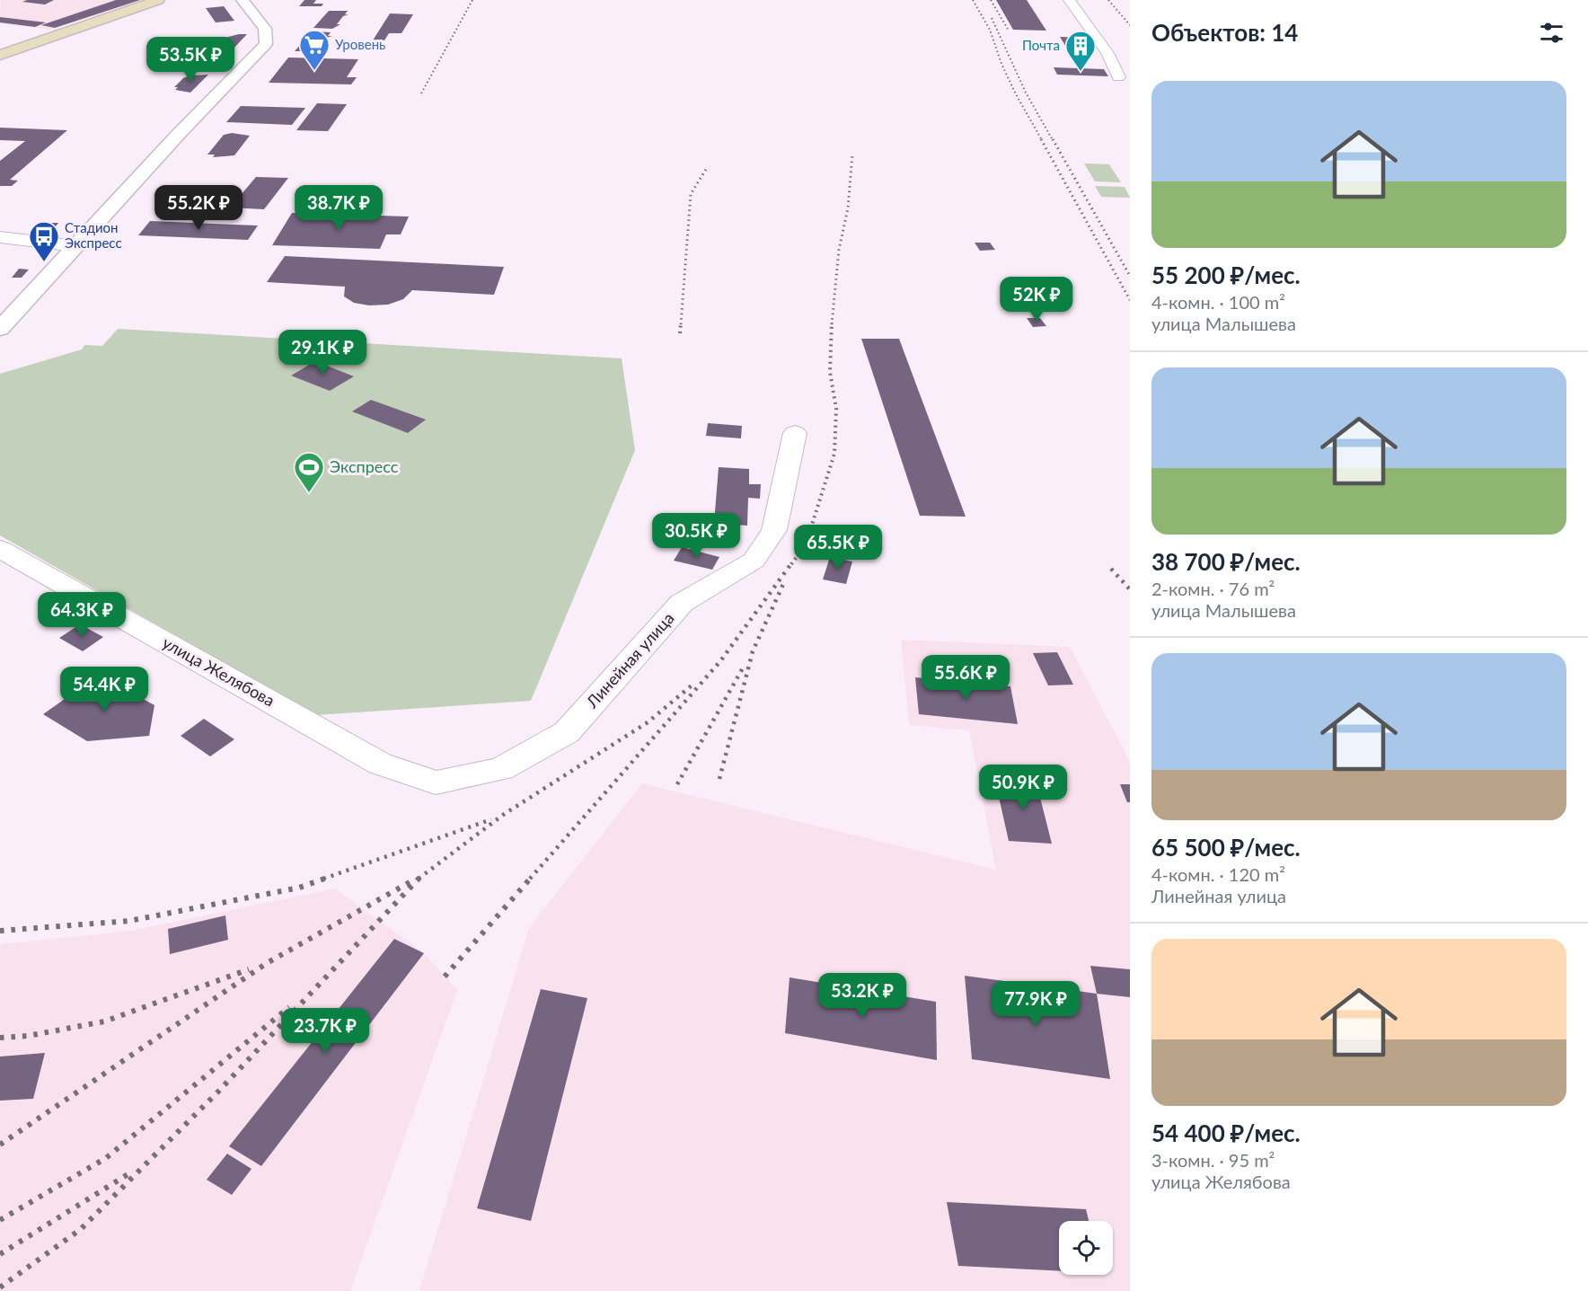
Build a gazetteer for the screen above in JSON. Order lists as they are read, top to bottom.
{
  "streets": {
    "street": ["Линейная улица", "улица Желябова"]
  },
  "crossings": [
    ["Линейная улица", "улица Желябова"]
  ],
  "places": {
    "supermarket": ["Уровень"],
    "building": ["Почта"],
    "bus stop": ["Стадион Экспресс"],
    "sports": ["Экспресс"]
  },
  "page": {
    "heading": "Объектов: 14",
    "price": [
      "53.5K ₽",
      "55.2K ₽",
      "38.7K ₽",
      "52K ₽",
      "29.1K ₽",
      "30.5K ₽",
      "65.5K ₽",
      "64.3K ₽",
      "55.6K ₽",
      "54.4K ₽",
      "50.9K ₽",
      "53.2K ₽",
      "77.9K ₽",
      "23.7K ₽"
    ],
    "list": [
      {
        "name": "55 200 ₽/мес.",
        "note": "4-комн. · 100 m² · улица Малышева"
      },
      {
        "name": "38 700 ₽/мес.",
        "note": "2-комн. · 76 m² · улица Малышева"
      },
      {
        "name": "65 500 ₽/мес.",
        "note": "4-комн. · 120 m² · Линейная улица"
      },
      {
        "name": "54 400 ₽/мес.",
        "note": "3-комн. · 95 m² · улица Желябова"
      }
    ]
  }
}
